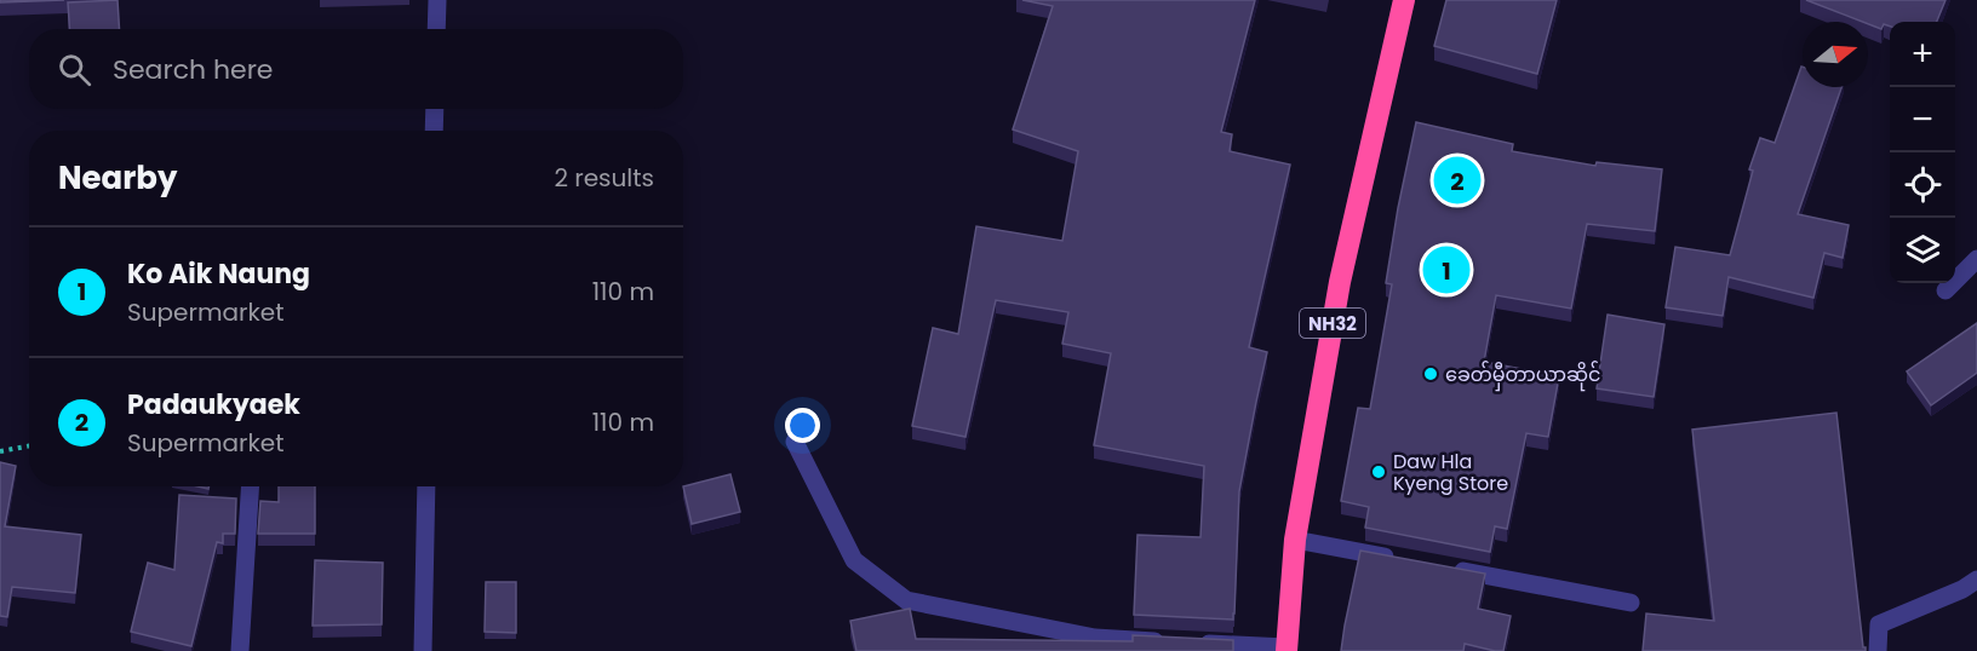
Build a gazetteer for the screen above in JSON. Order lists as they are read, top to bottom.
{
  "streets": {
    "highway": ["NH32"]
  },
  "places": ["ခေတ်မှီတာယာဆိုင်", "Daw Hla Kyeng Store"],
  "north": "right",
  "page": {
    "map_buttons": ["+", "−"],
    "search": "Search here",
    "heading": ["Nearby", "2 results"],
    "pins": ["2", "1"],
    "list": [
      {
        "mark": "1",
        "name": "Ko Aik Naung",
        "note": "Supermarket",
        "value": "110 m"
      },
      {
        "mark": "2",
        "name": "Padaukyaek",
        "note": "Supermarket",
        "value": "110 m"
      }
    ]
  }
}
